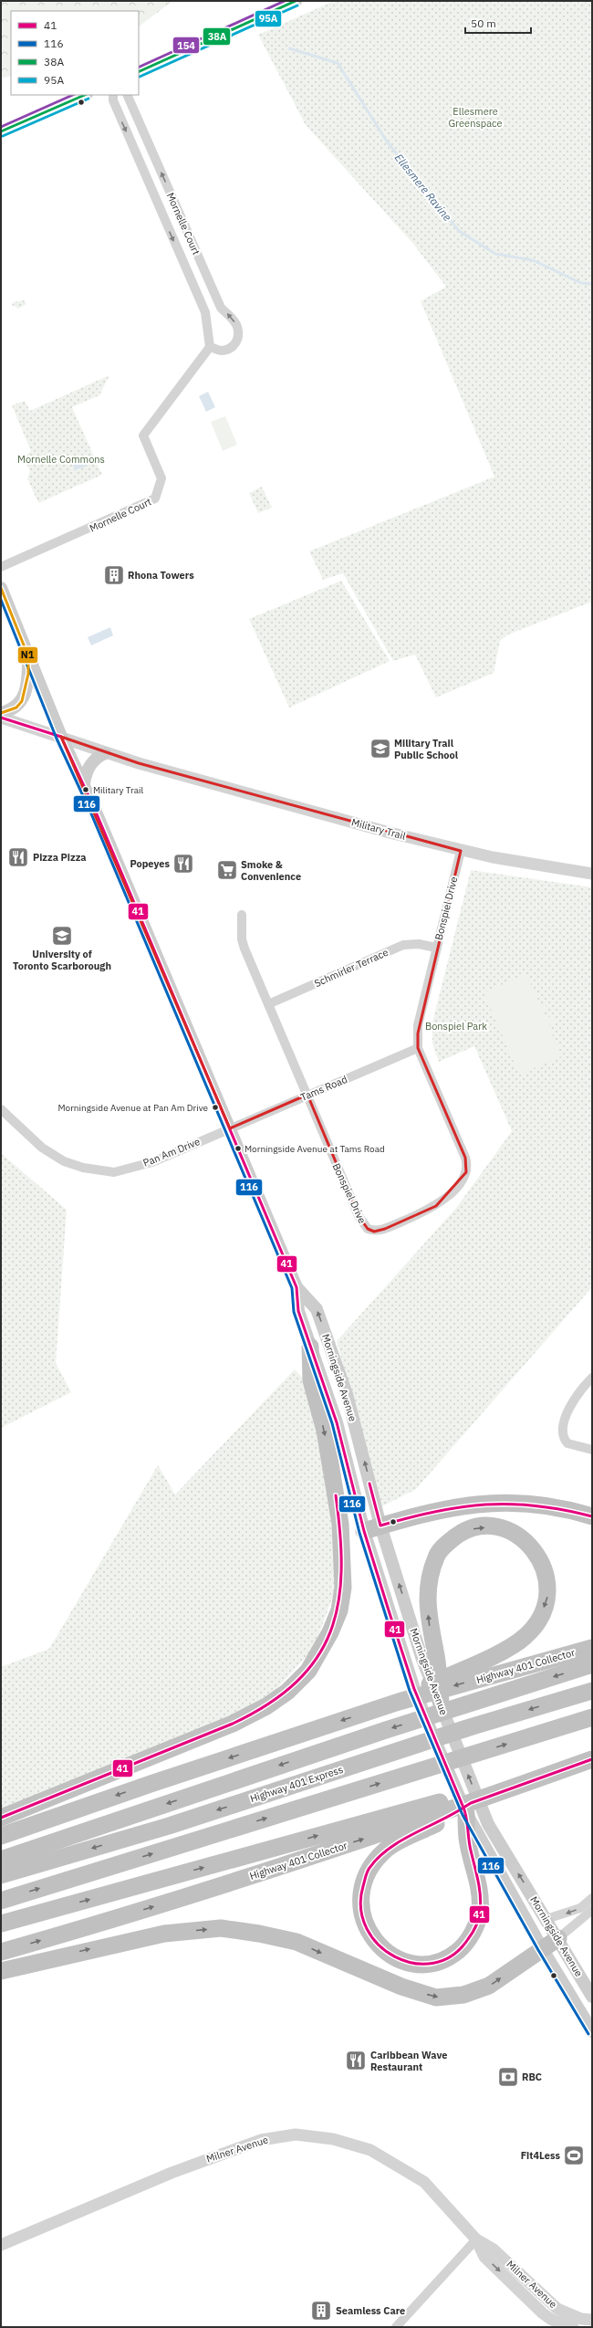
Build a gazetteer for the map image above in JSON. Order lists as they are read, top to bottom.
{
  "streets": {
    "highway": ["Highway 401 Collector", "Highway 401 Express"],
    "main road": ["Morningside Avenue"],
    "street": [
      "Mornelle Court",
      "Military Trail",
      "Bonspiel Drive",
      "Schmirler Terrace",
      "Tams Road",
      "Pan Am Drive",
      "Milner Avenue"
    ]
  },
  "crossings": [
    ["Military Trail", "Bonspiel Drive"],
    ["Military Trail", "Morningside Avenue"],
    ["Bonspiel Drive", "Schmirler Terrace"],
    ["Bonspiel Drive", "Tams Road"],
    ["Tams Road", "Pan Am Drive"],
    ["Tams Road", "Morningside Avenue"],
    ["Pan Am Drive", "Morningside Avenue"],
    ["Morningside Avenue", "Highway 401 Collector"]
  ],
  "water": ["Ellesmere Ravine"],
  "parks": ["Ellesmere Greenspace", "Mornelle Commons", "Bonspiel Park"],
  "places": {
    "building": ["Rhona Towers", "Seamless Care"],
    "school or university": ["Military Trail Public School", "University of Toronto Scarborough"],
    "other": ["Military Trail", "Morningside Avenue at Pan Am Drive", "Morningside Avenue at Tams Road"],
    "restaurant": ["Pizza Pizza", "Popeyes", "Caribbean Wave Restaurant"],
    "supermarket": ["Smoke & Convenience"],
    "bank": ["RBC"],
    "sports": ["Fit4Less"]
  },
  "lines": [
    "transit line 38A",
    "transit line 154",
    "transit line 95A",
    "transit line N1",
    "transit line 116",
    "transit line 41"
  ],
  "legend": [
    "41",
    "116",
    "38A",
    "95A"
  ],
  "scale_bar": "50 m"
}
